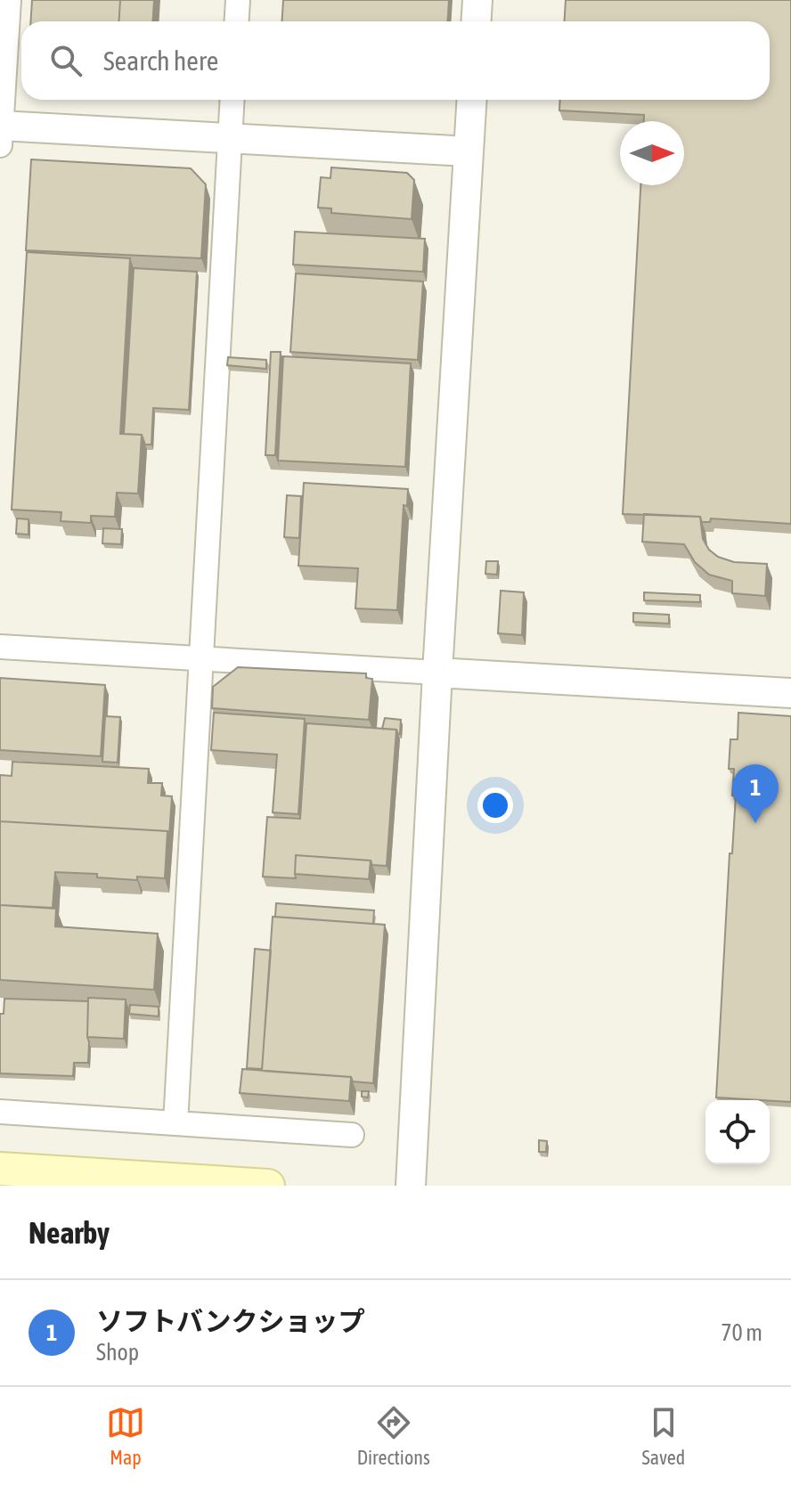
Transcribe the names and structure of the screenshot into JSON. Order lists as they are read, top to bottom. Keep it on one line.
{"north":"right","page":{"search":"Search here","pins":"1","heading":"Nearby","list":[{"mark":"1","name":"ソフトバンクショップ","note":"Shop","value":"70 m"}],"nav":["Map","Directions","Saved"]}}
